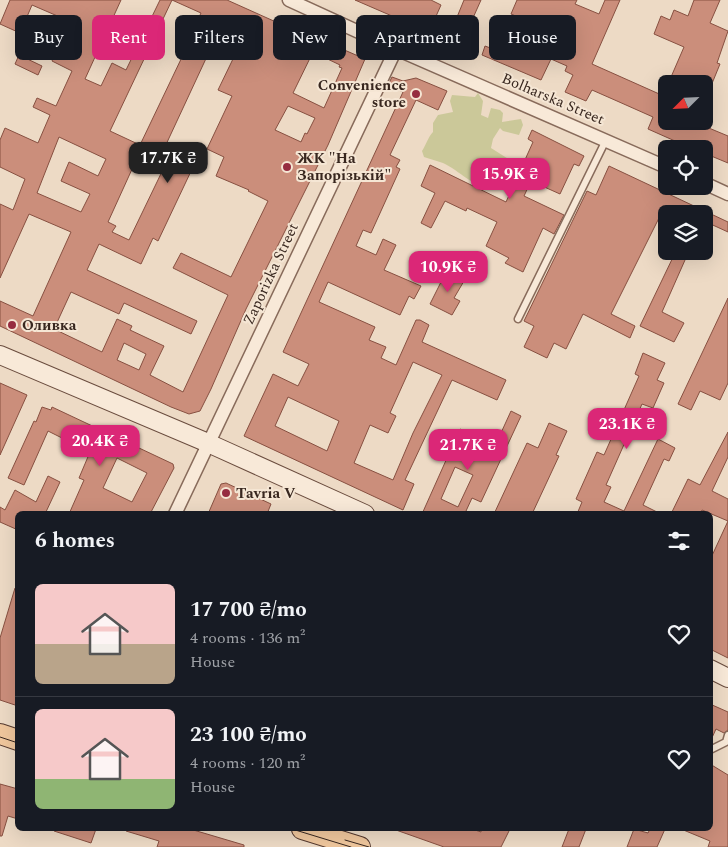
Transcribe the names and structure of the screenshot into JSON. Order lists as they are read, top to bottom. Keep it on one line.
{"streets":{"street":["Bolharska Street","Zaporizka Street"]},"places":["Convenience store","ЖК \"На Запорізькій\"","Оливка","Tavria V"],"north":"bottom left","page":{"chip":["Buy","Rent","Filters","New","Apartment","House"],"price":["17.7K ₴","15.9K ₴","10.9K ₴","23.1K ₴","20.4K ₴","21.7K ₴"],"heading":"6 homes","list":[{"name":"17 700 ₴/mo","note":"4 rooms · 136 m² · House"},{"name":"23 100 ₴/mo","note":"4 rooms · 120 m² · House"}]}}
